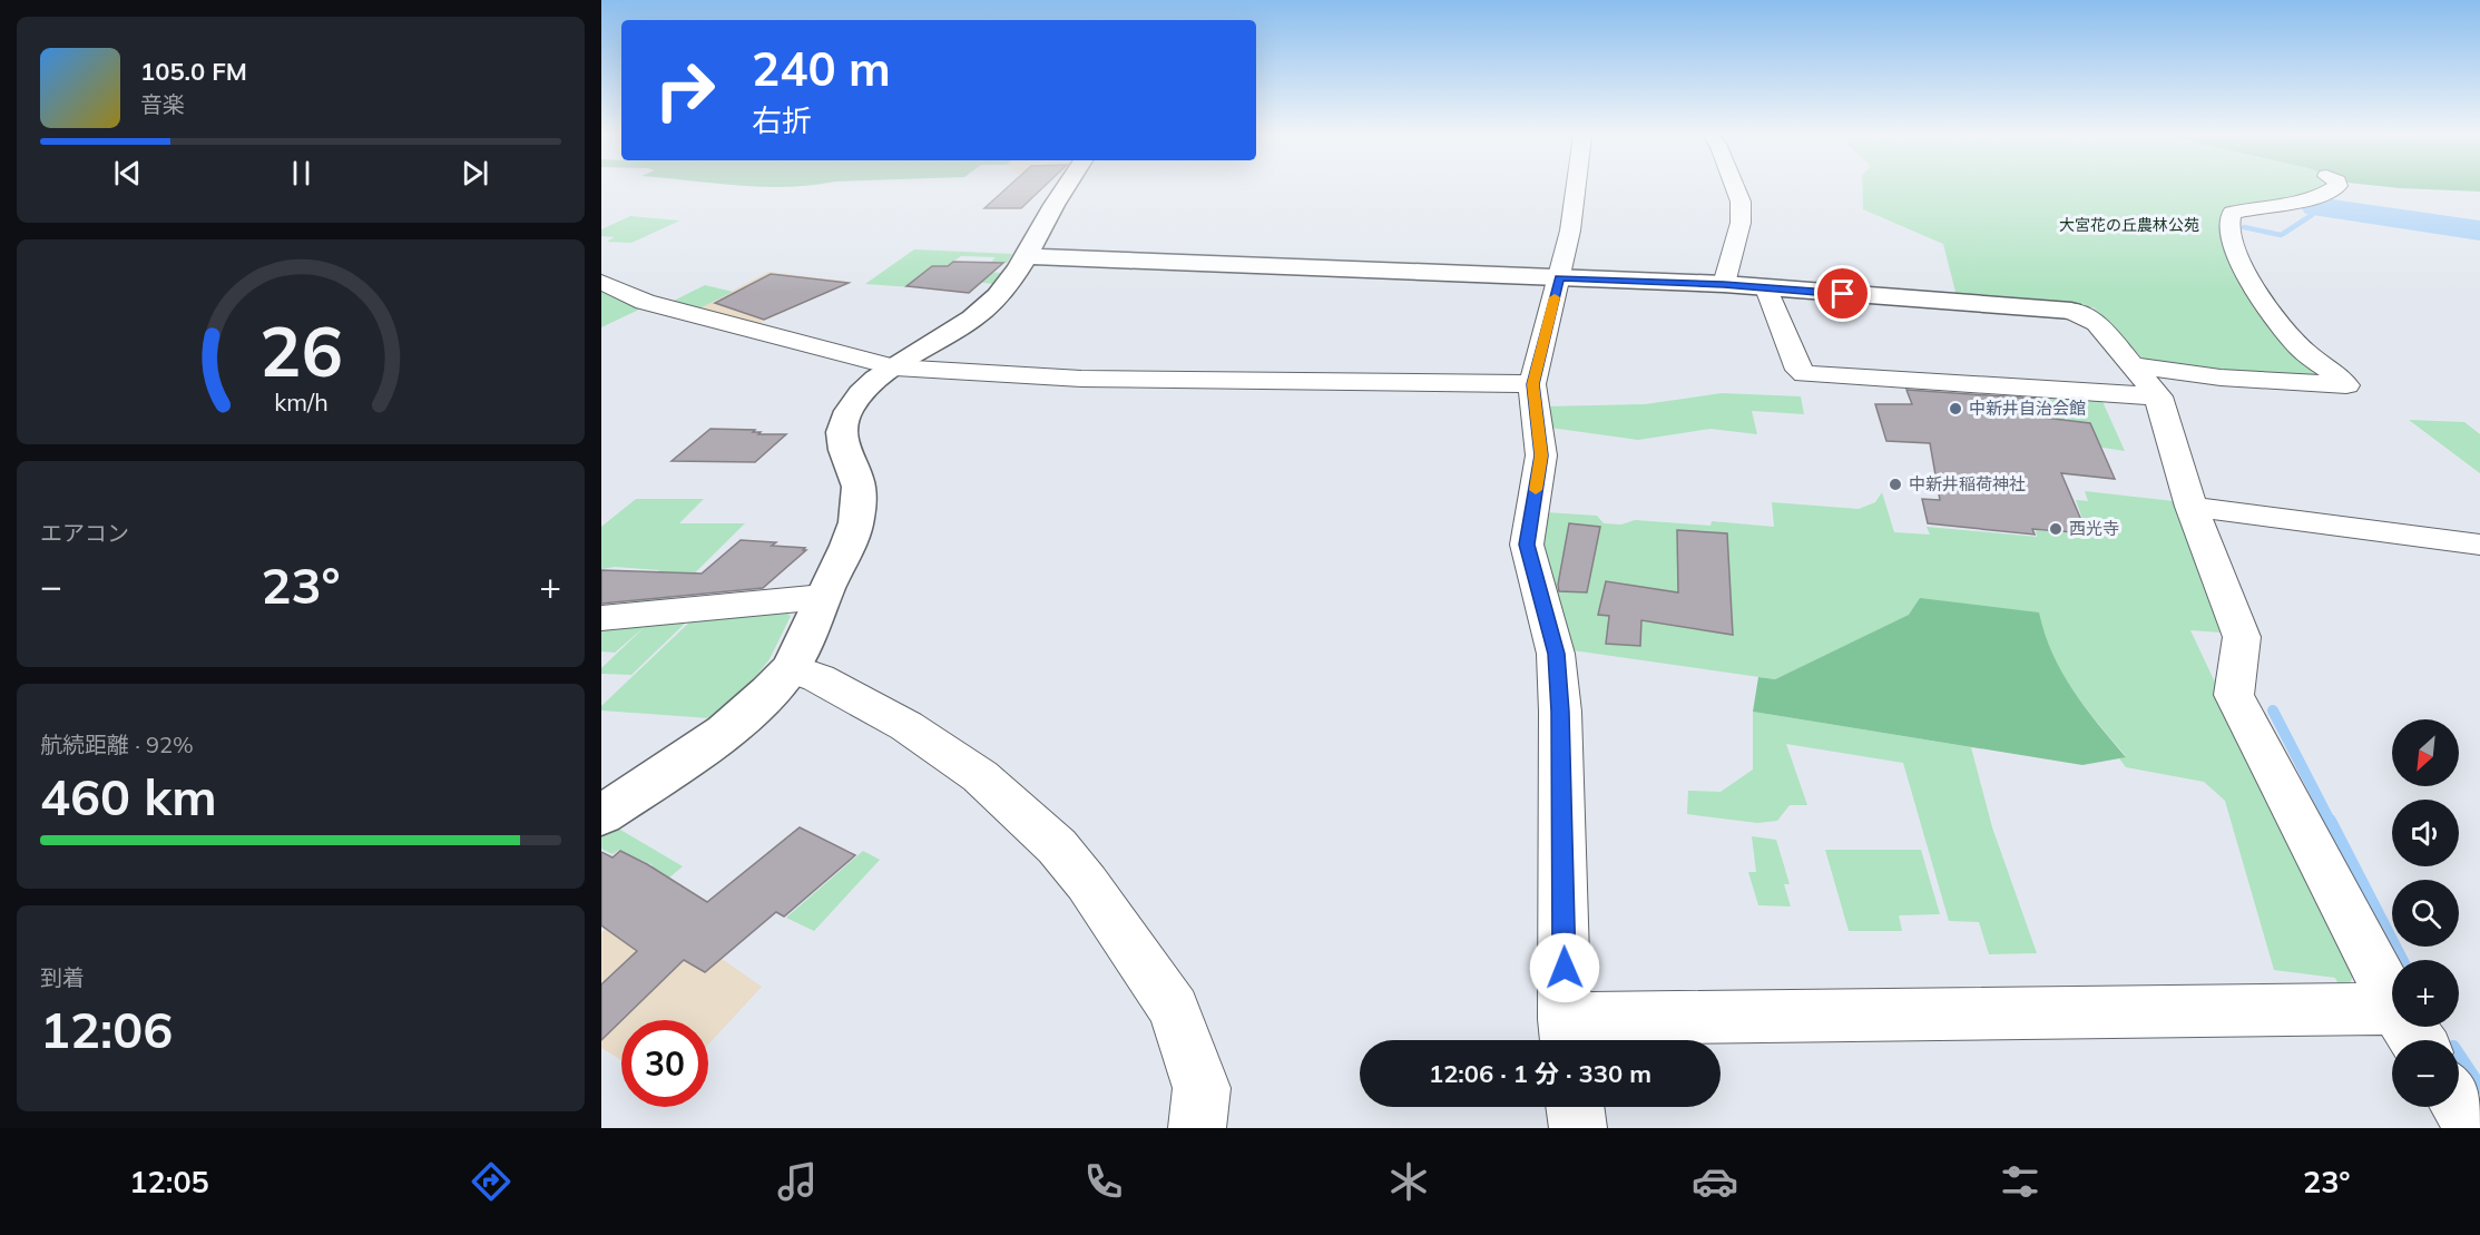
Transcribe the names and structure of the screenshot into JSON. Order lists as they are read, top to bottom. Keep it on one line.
{"parks":["大宮花の丘農林公苑"],"places":["中新井自治会館","中新井稲荷神社","西光寺"],"north":"bottom left","page":{"turn":["240 m","右折"],"song":["105.0 FM","音楽"],"tile":["エアコン",["航続距離 · 92%","460 km"],["到着","12:06"]],"heat":["−","23°","+"],"map_buttons":["+","−"],"limit":"30","trip":"12:06 · 1 分 · 330 m","tabs":["12:05","23°"],"gauge":["26","km/h"]}}
